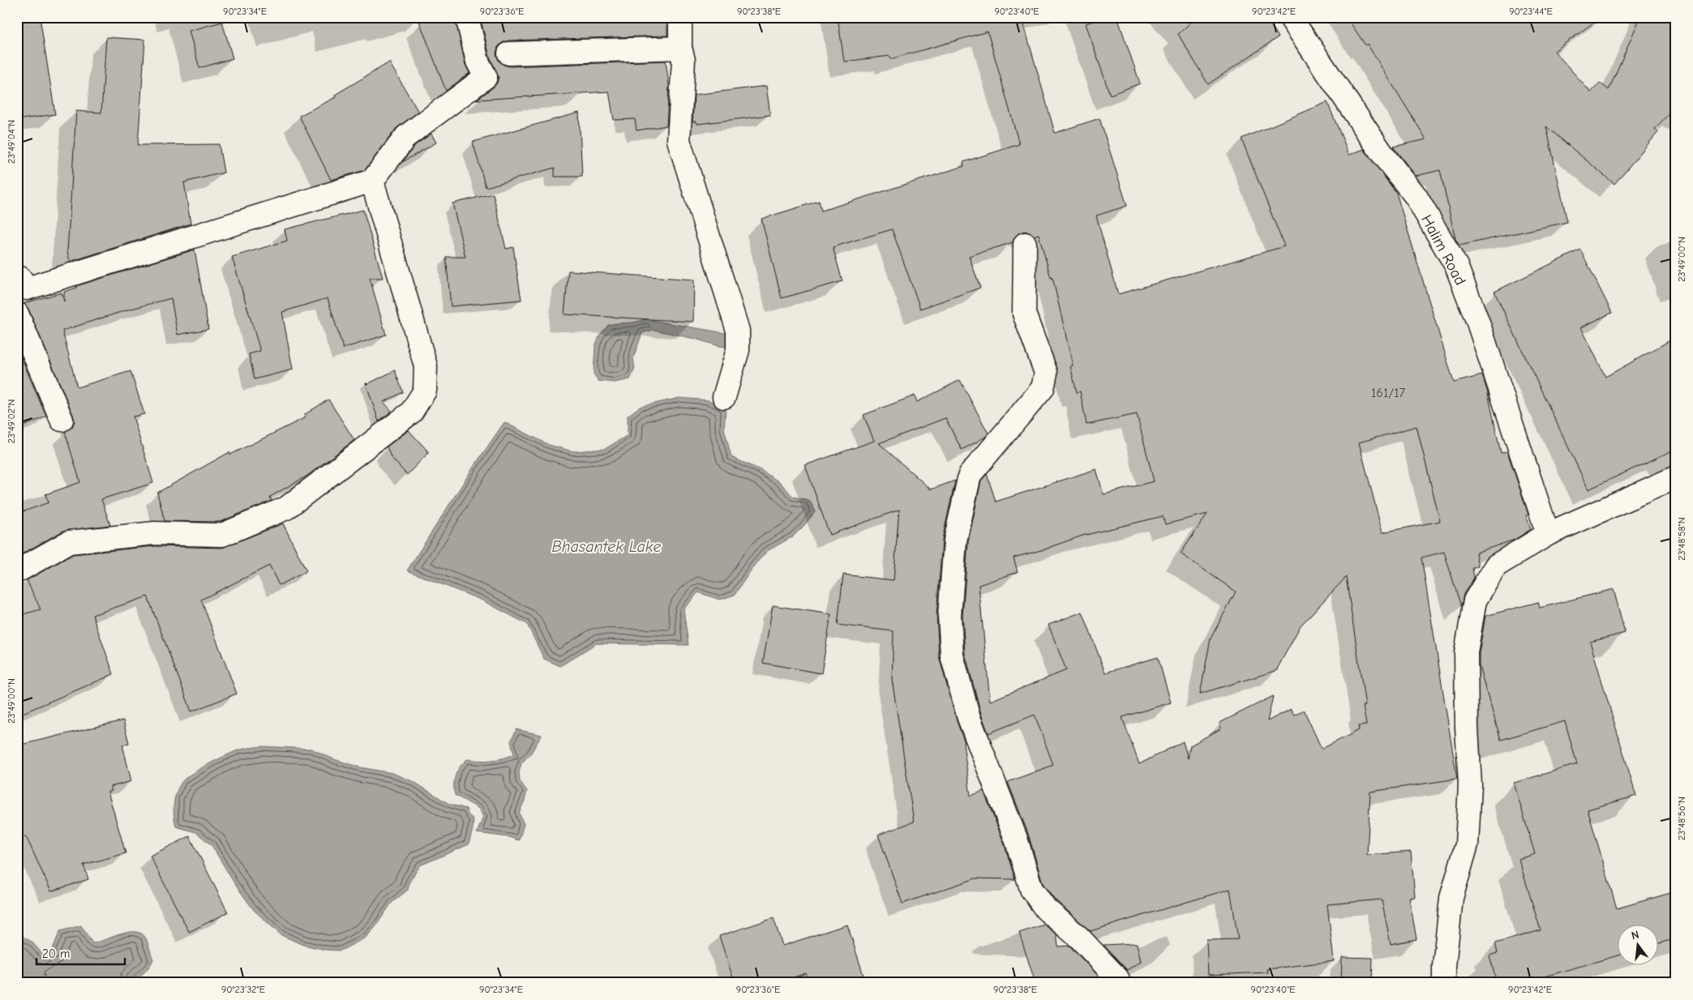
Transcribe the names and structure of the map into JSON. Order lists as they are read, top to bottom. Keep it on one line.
{"streets":{"street":["Halim Road"]},"water":["Bhasantek Lake"],"house_numbers":["161/17"],"scale_bar":"20 m","north":"top","coordinates":["90°23'34\"E","90°23'36\"E","90°23'38\"E","90°23'40\"E","90°23'42\"E","90°23'44\"E","23°49'04\"N","23°49'00\"N","23°49'02\"N","23°48'58\"N","23°48'56\"N","90°23'32\"E"]}
